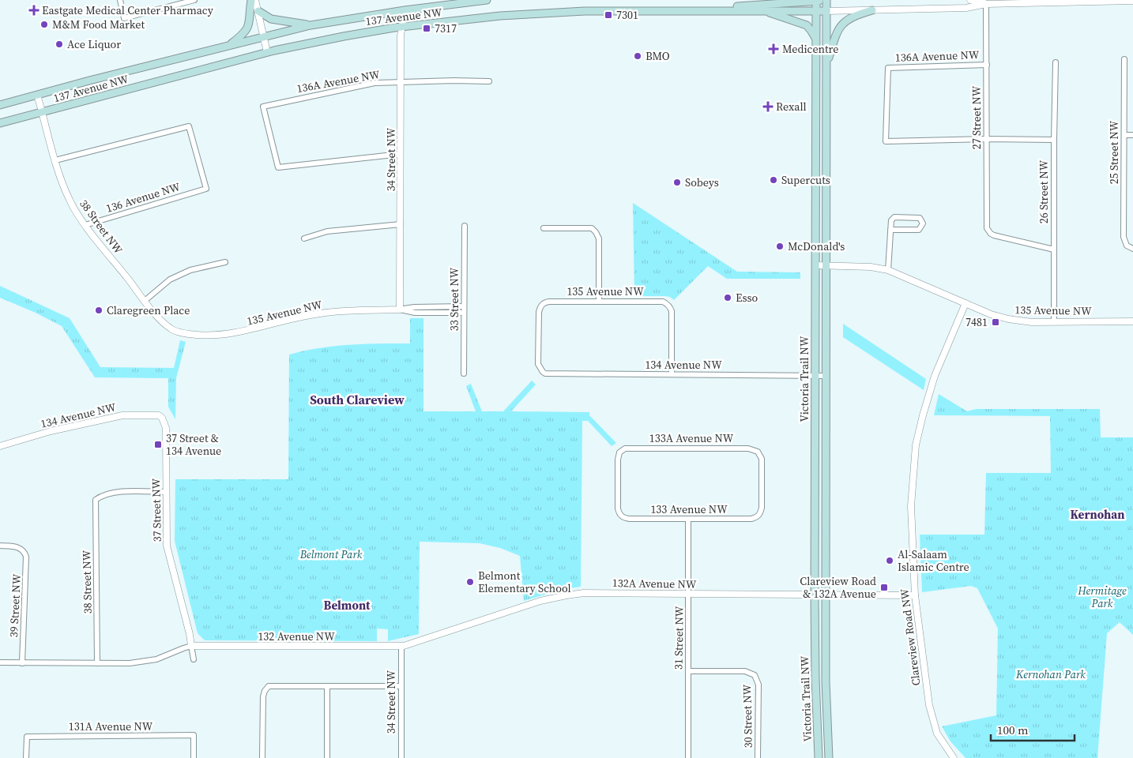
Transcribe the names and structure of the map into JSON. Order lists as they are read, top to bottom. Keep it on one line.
{"streets":{"main road":["137 Avenue NW","Victoria Trail NW"],"street":["136A Avenue NW","27 Street NW","25 Street NW","34 Street NW","26 Street NW","136 Avenue NW","38 Street NW","135 Avenue NW","33 Street NW","134 Avenue NW","133A Avenue NW","133 Avenue NW","37 Street NW","132A Avenue NW","39 Street NW","132 Avenue NW","Clareview Road NW","31 Street NW","30 Street NW","131A Avenue NW"]},"crossings":[["137 Avenue NW","27 Street NW"],["137 Avenue NW","34 Street NW"],["137 Avenue NW","38 Street NW"],["137 Avenue NW","Victoria Trail NW"],["136A Avenue NW","27 Street NW"],["136A Avenue NW","34 Street NW"],["27 Street NW","26 Street NW"],["34 Street NW","135 Avenue NW"],["34 Street NW","132A Avenue NW"],["34 Street NW","132 Avenue NW"],["26 Street NW","135 Avenue NW"],["136 Avenue NW","38 Street NW"],["38 Street NW","135 Avenue NW"],["38 Street NW","37 Street NW"],["38 Street NW","132 Avenue NW"],["135 Avenue NW","33 Street NW"],["135 Avenue NW","134 Avenue NW"],["135 Avenue NW","Victoria Trail NW"],["135 Avenue NW","Clareview Road NW"],["134 Avenue NW","Victoria Trail NW"],["134 Avenue NW","37 Street NW"],["Victoria Trail NW","132A Avenue NW"],["133A Avenue NW","133 Avenue NW"],["133 Avenue NW","31 Street NW"],["37 Street NW","132 Avenue NW"],["132A Avenue NW","132 Avenue NW"],["132A Avenue NW","Clareview Road NW"],["132A Avenue NW","31 Street NW"],["39 Street NW","132 Avenue NW"],["31 Street NW","30 Street NW"]],"districts":["South Clareview","Kernohan","Belmont"],"parks":["Belmont Park","Hermitage Park","Kernohan Park"],"places":{"health":["Eastgate Medical Center Pharmacy","Medicentre","Rexall"],"transit":["7301","7317","7481","37 Street & 134 Avenue","Clareview Road & 132A Avenue"],"other":["M&M Food Market","Ace Liquor","BMO","Supercuts","Sobeys","McDonald's","Esso","Claregreen Place","Al-Salaam Islamic Centre","Belmont Elementary School"]},"scale_bar":"100 m"}
